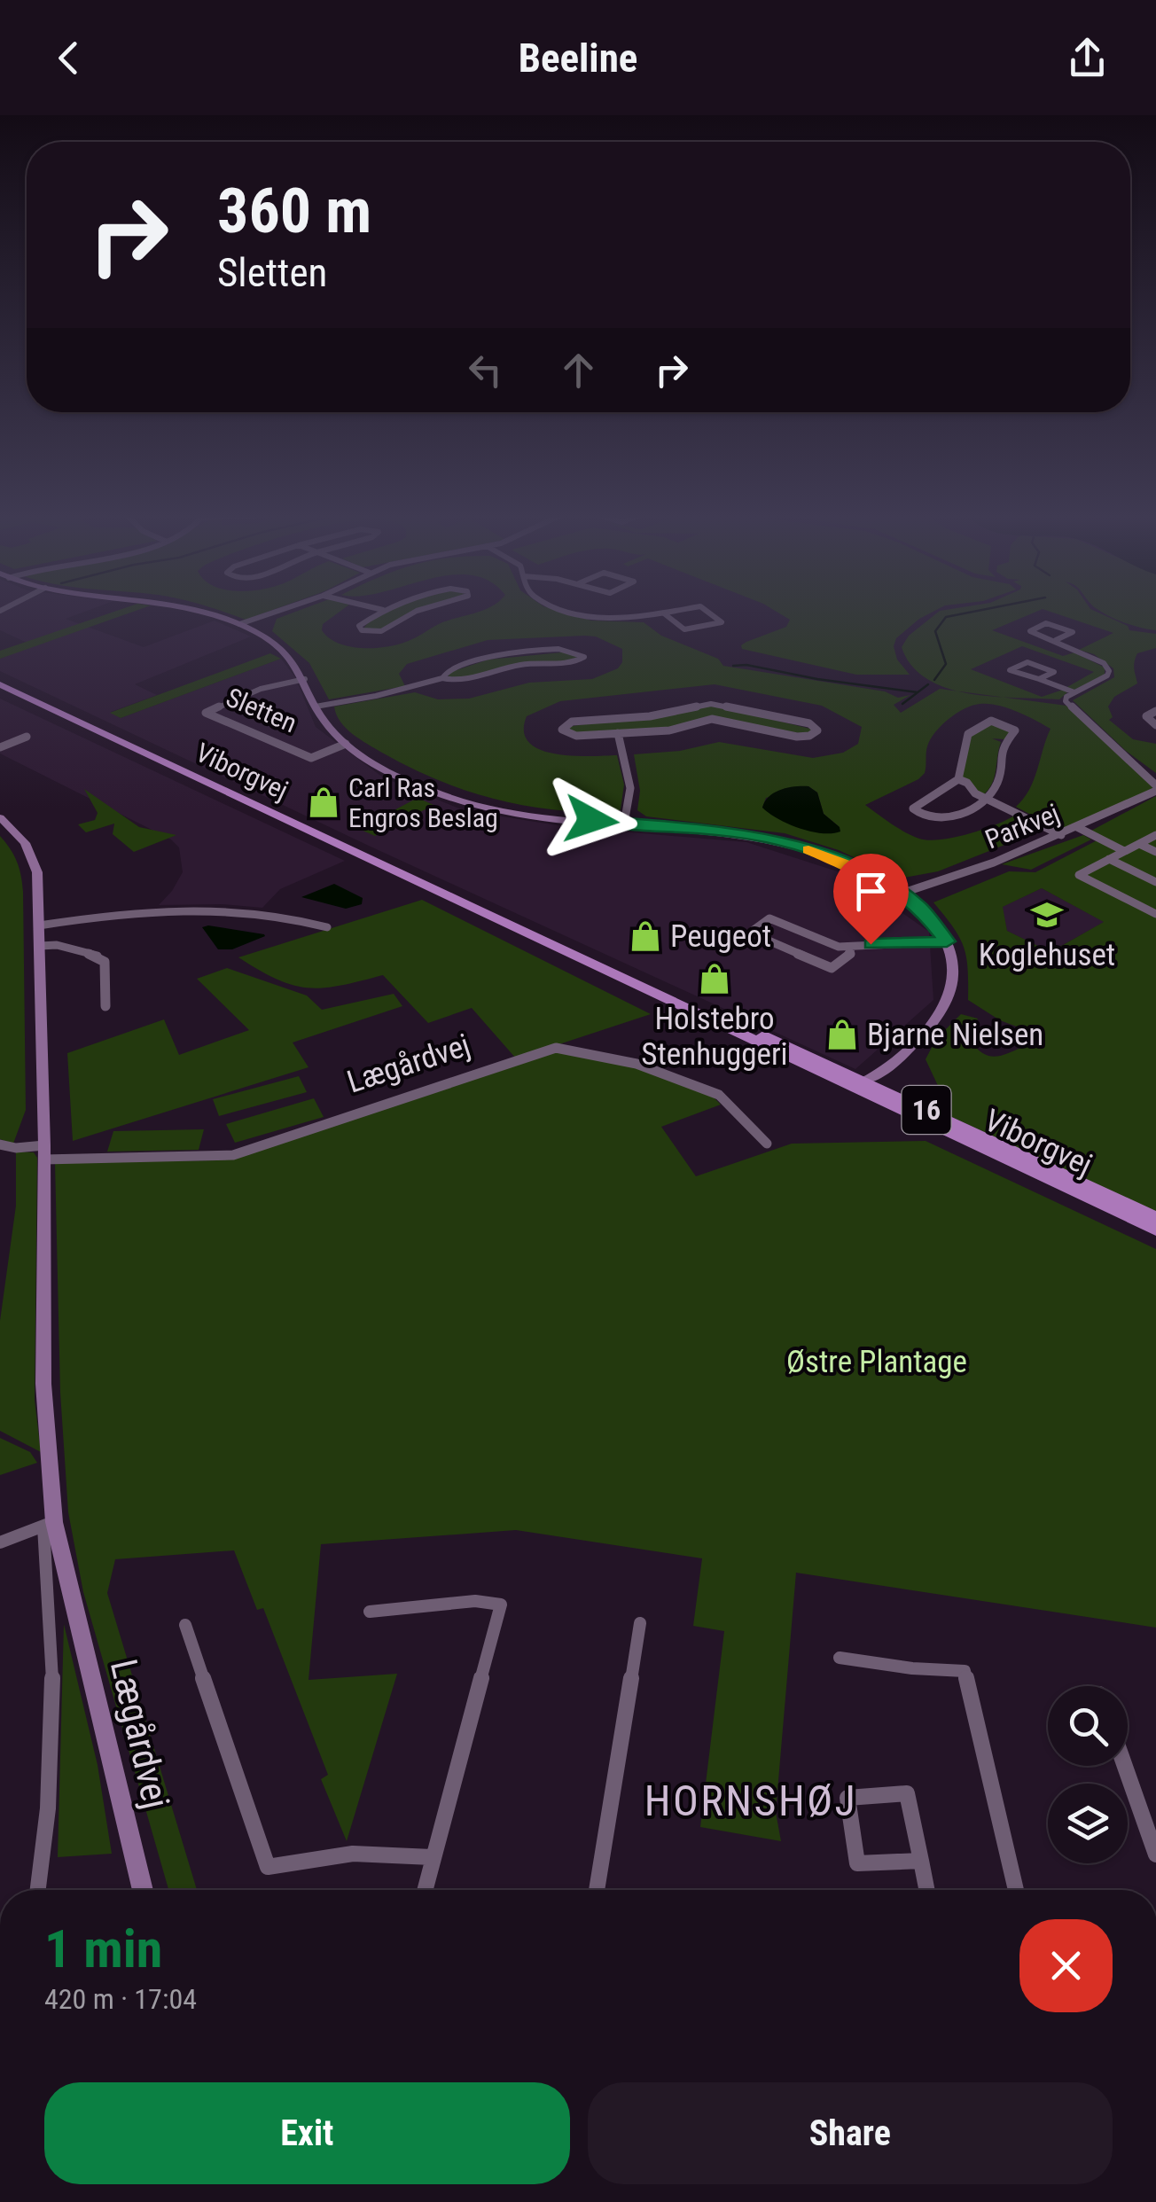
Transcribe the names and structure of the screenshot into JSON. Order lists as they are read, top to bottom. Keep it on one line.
{"streets":{"main road":["Viborgvej","16"],"street":["Sletten","Parkvej","Lægårdvej"]},"crossings":[["Sletten","Parkvej"]],"districts":["HORNSHØJ"],"parks":["Østre Plantage"],"places":{"shop":["Carl Ras Engros Beslag","Peugeot","Holstebro Stenhuggeri","Bjarne Nielsen"],"school or university":["Koglehuset"]},"page":{"header":"Beeline","turn":["360 m","Sletten"],"heading":["1 min","420 m · 17:04"],"buttons":["Exit","Share"]}}
